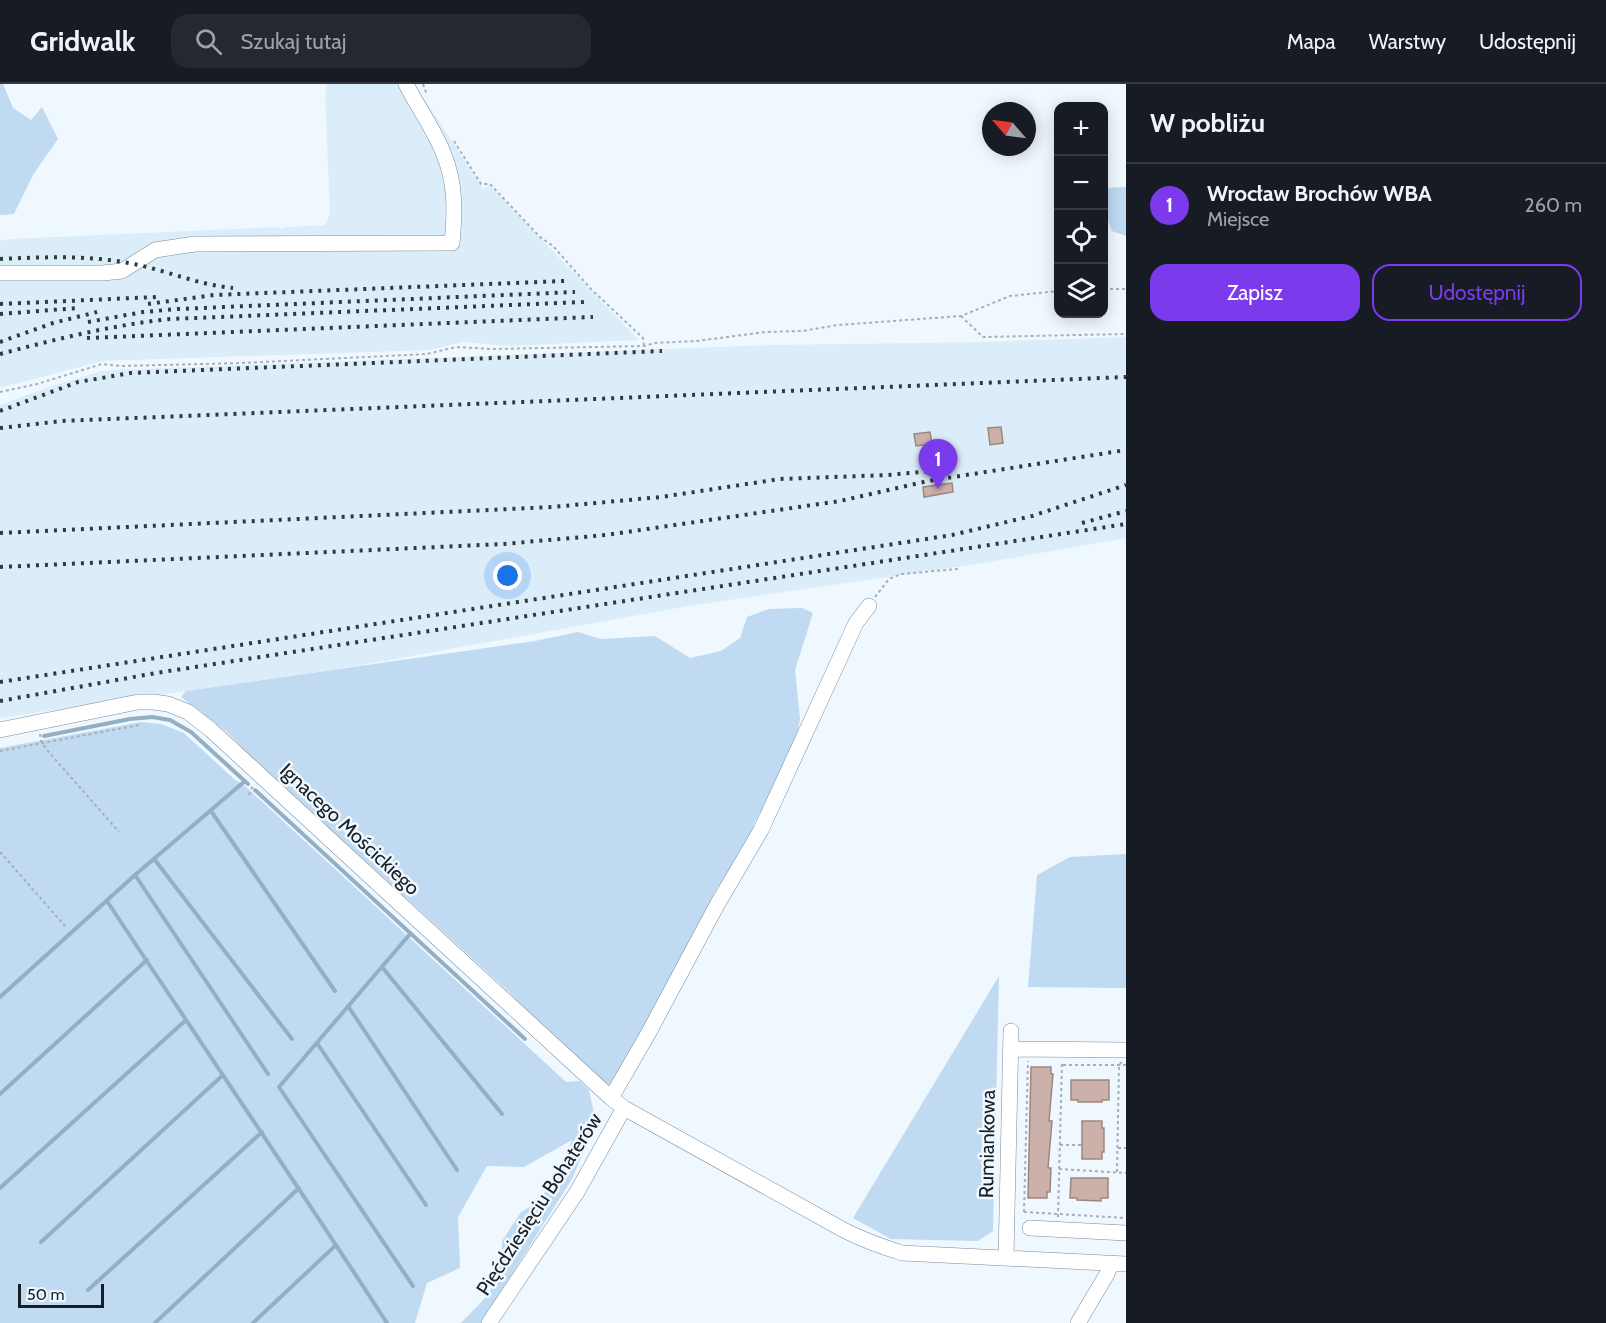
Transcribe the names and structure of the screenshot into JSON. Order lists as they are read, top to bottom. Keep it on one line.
{"streets":{"street":["Ignacego Mościckiego","Rumiankowa","Pięćdziesięciu Bohaterów"]},"crossings":[["Ignacego Mościckiego","Rumiankowa"],["Ignacego Mościckiego","Pięćdziesięciu Bohaterów"]],"scale_bar":"50 m","north":"top left","page":{"header":"Gridwalk","search":"Szukaj tutaj","nav":["Mapa","Warstwy","Udostępnij"],"heading":"W pobliżu","map_buttons":["+","−"],"list":[{"mark":"1","name":"Wrocław Brochów WBA","note":"Miejsce","value":"260 m"}],"buttons":["Zapisz","Udostępnij"],"pins":"1","scale":"50 m"}}
